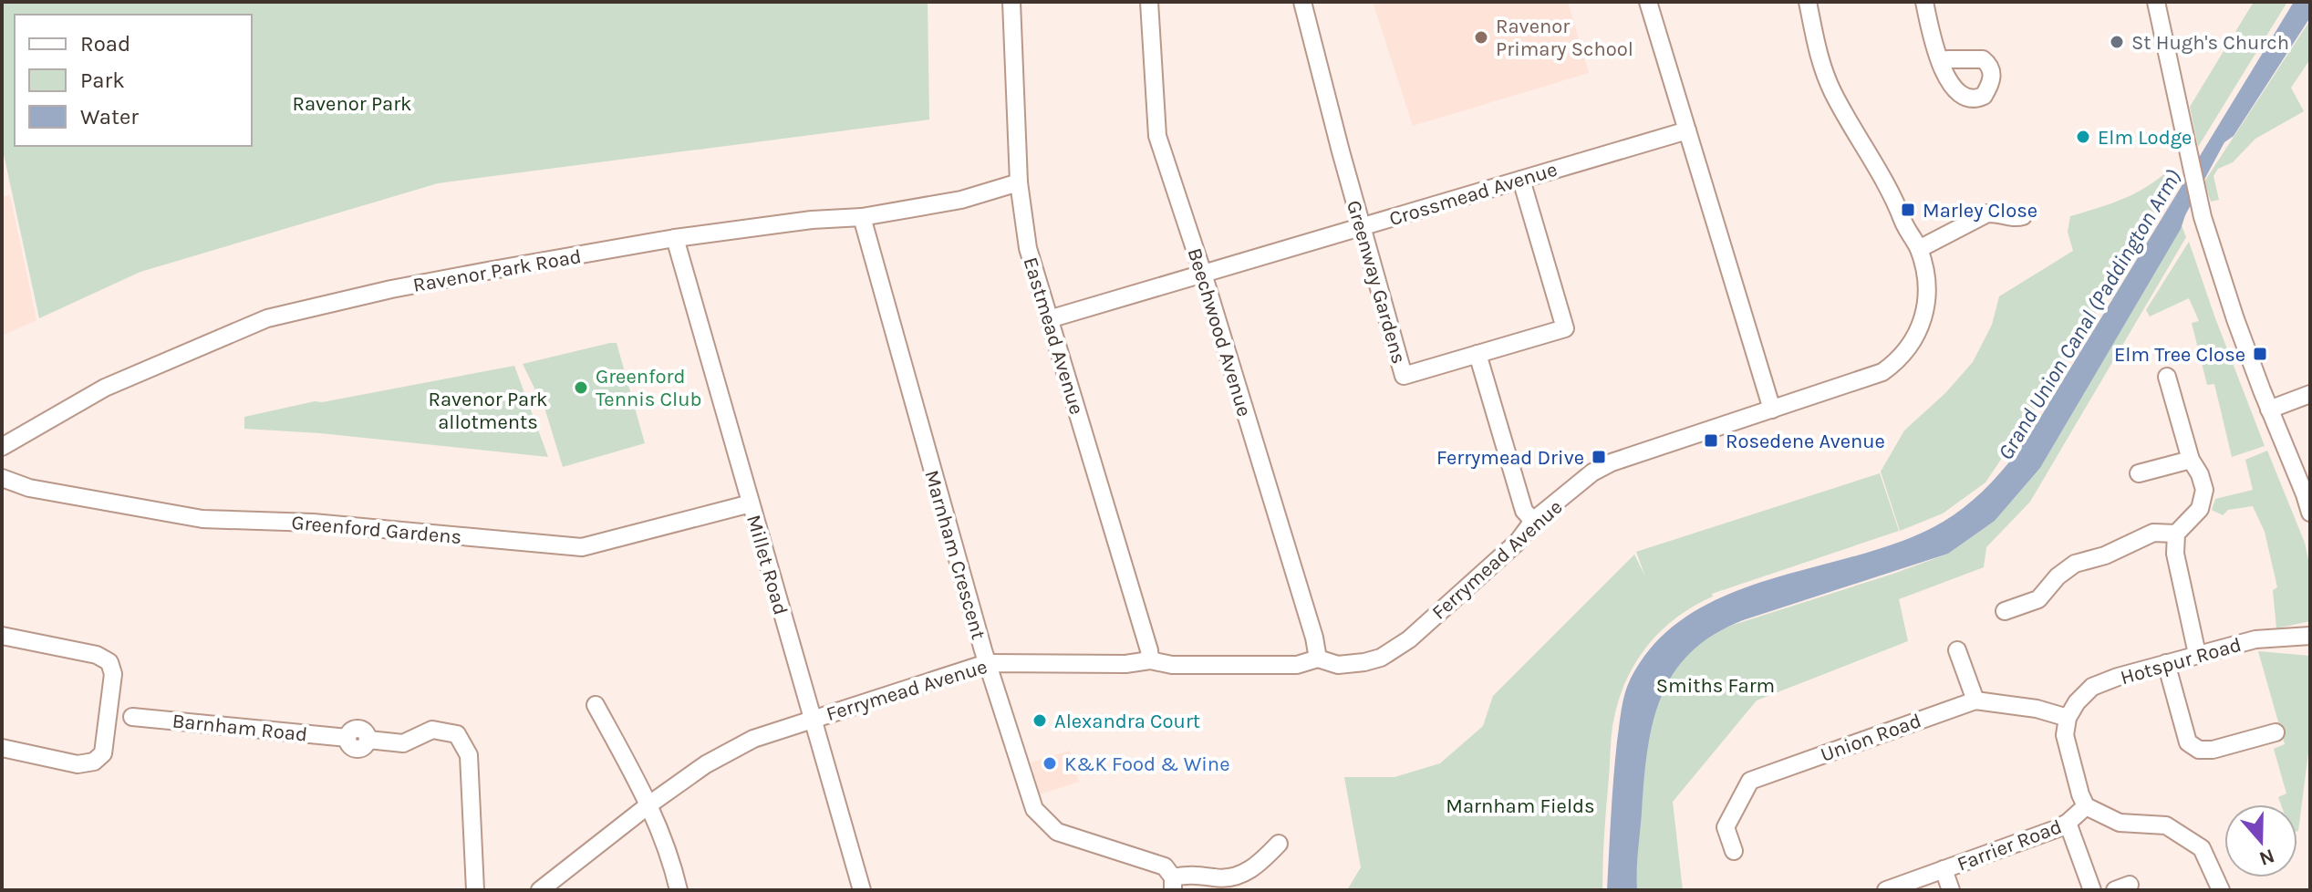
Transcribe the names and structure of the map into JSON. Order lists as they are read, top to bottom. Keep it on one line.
{"streets":{"street":["Crossmead Avenue","Ravenor Park Road","Greenway Gardens","Beechwood Avenue","Eastmead Avenue","Greenford Gardens","Marnham Crescent","Ferrymead Avenue","Millet Road","Hotspur Road","Barnham Road","Union Road","Farrier Road"]},"crossings":[["Crossmead Avenue","Greenway Gardens"],["Crossmead Avenue","Beechwood Avenue"],["Crossmead Avenue","Eastmead Avenue"],["Ravenor Park Road","Eastmead Avenue"],["Ravenor Park Road","Marnham Crescent"],["Ravenor Park Road","Millet Road"],["Beechwood Avenue","Ferrymead Avenue"],["Eastmead Avenue","Ferrymead Avenue"],["Greenford Gardens","Millet Road"],["Marnham Crescent","Ferrymead Avenue"],["Ferrymead Avenue","Millet Road"],["Hotspur Road","Union Road"]],"water":["Grand Union Canal (Paddington Arm)"],"parks":["Ravenor Park","Ravenor Park allotments","Smiths Farm","Marnham Fields"],"places":{"other":["Ravenor Primary School","St Hugh's Church","Elm Lodge","Greenford Tennis Club","Alexandra Court","K&K Food & Wine"],"transit":["Marley Close","Elm Tree Close","Rosedene Avenue","Ferrymead Drive"]},"legend":["Road","Park","Water"],"north":"bottom"}
